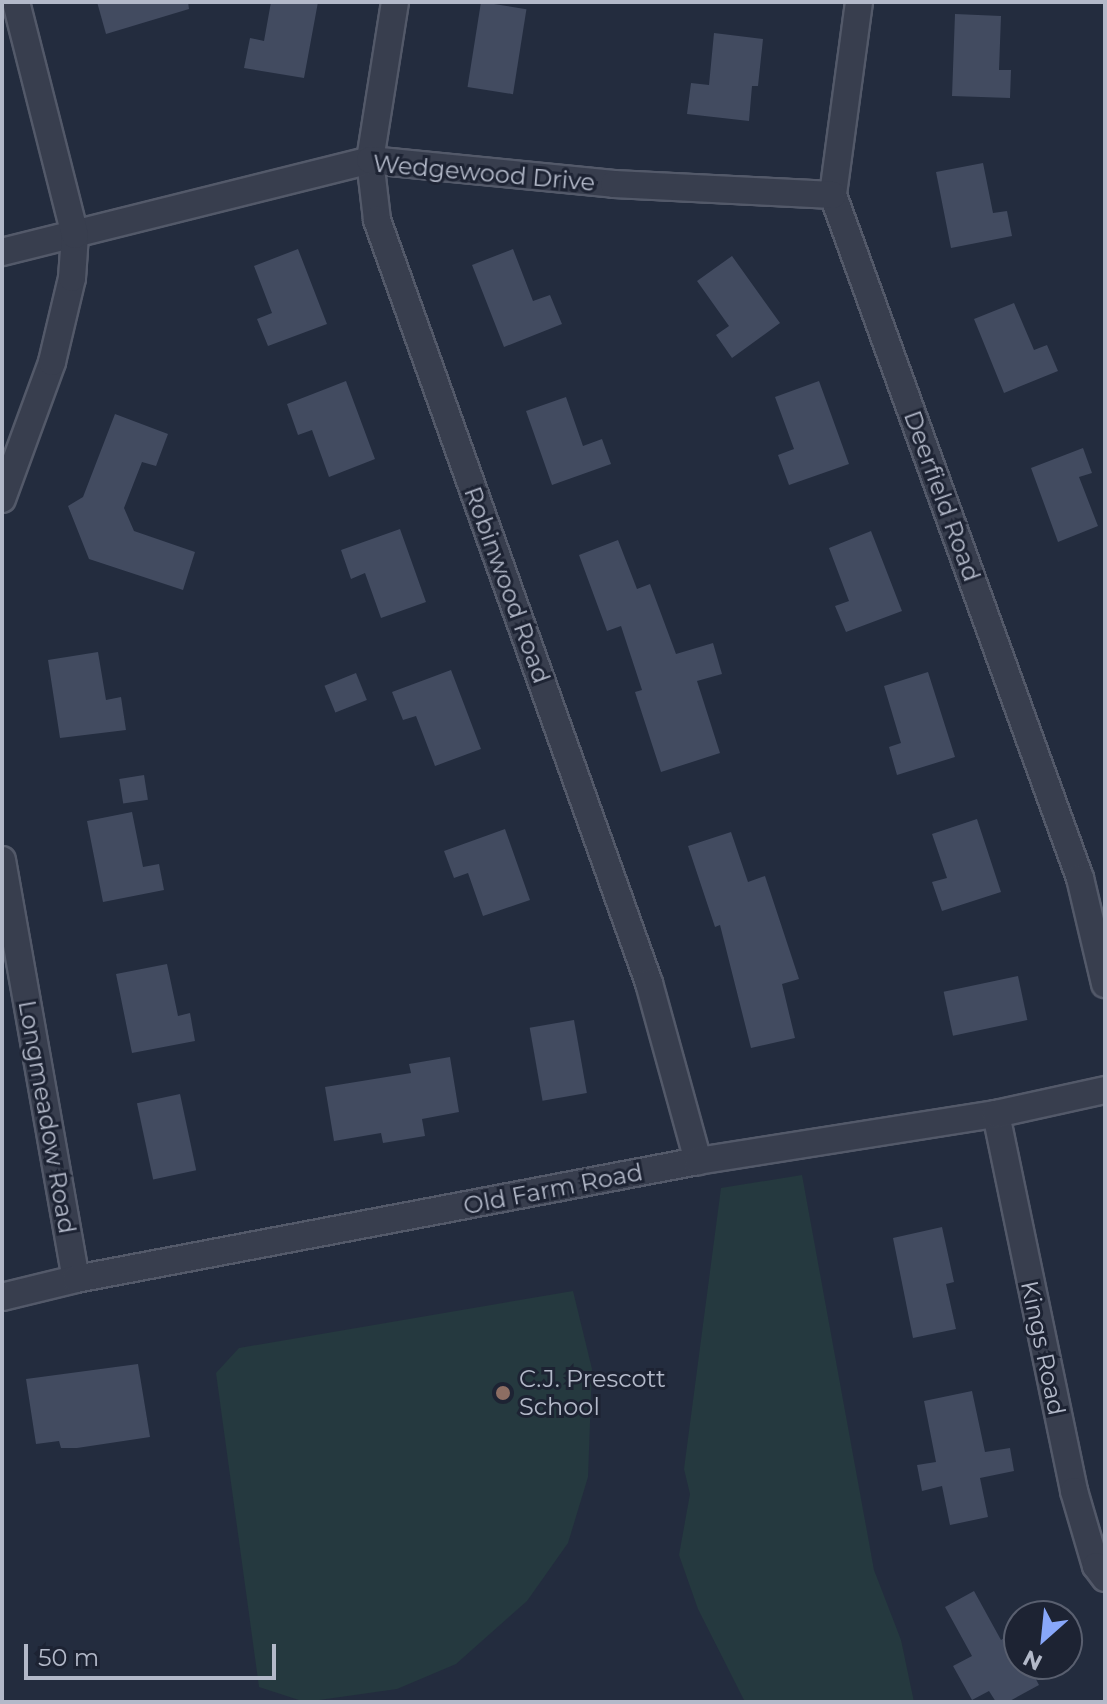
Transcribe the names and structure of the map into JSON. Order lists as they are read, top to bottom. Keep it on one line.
{"streets":{"street":["Wedgewood Drive","Deerfield Road","Robinwood Road","Longmeadow Road","Old Farm Road","Kings Road"]},"crossings":[["Wedgewood Drive","Deerfield Road"],["Wedgewood Drive","Robinwood Road"],["Robinwood Road","Old Farm Road"],["Longmeadow Road","Old Farm Road"],["Old Farm Road","Kings Road"]],"places":["C.J. Prescott School"],"scale_bar":"50 m","north":"bottom left"}
